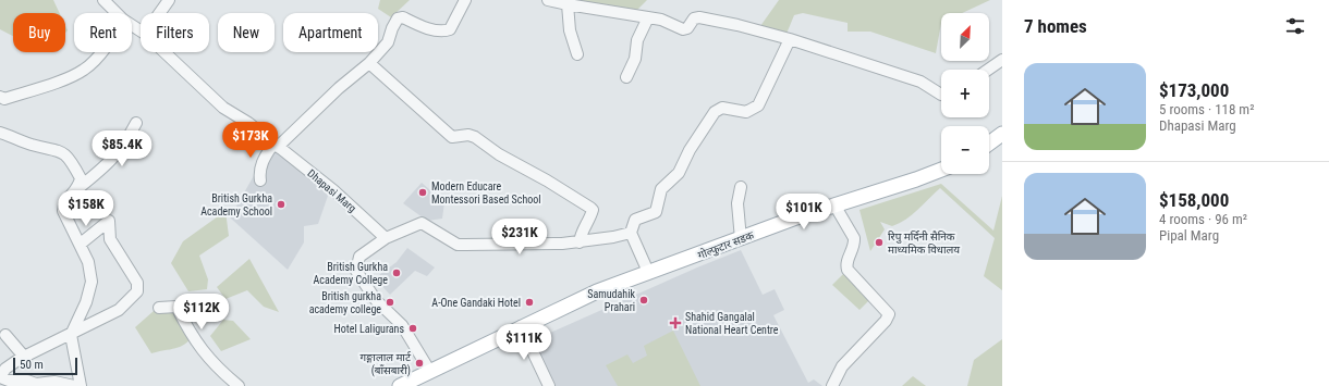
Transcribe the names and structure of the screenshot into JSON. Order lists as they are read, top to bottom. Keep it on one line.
{"streets":{"main road":["गोल्फुटार सडक"],"street":["Dhapasi Marg"]},"places":{"other":["Modern Educare Montessori Based School","British Gurkha Academy School","रिपु मर्दिनी सैनिक माध्यमिक विधालय","British Gurkha Academy College","Samudahik Prahari","British gurkha academy college","A-One Gandaki Hotel","Hotel Laligurans","गङ्गालाल मार्ट (बाँसबारी)"],"health":["Shahid Gangalal National Heart Centre"]},"scale_bar":"50 m","north":"top right","page":{"heading":"7 homes","map_buttons":["+","−"],"chip":["Buy","Rent","Filters","New","Apartment"],"list":[{"name":"$173,000","note":"5 rooms · 118 m² · Dhapasi Marg"},{"name":"$158,000","note":"4 rooms · 96 m² · Pipal Marg"}],"price":["$173K","$85.4K","$158K","$101K","$231K","$112K","$111K"],"scale":"50 m"}}
